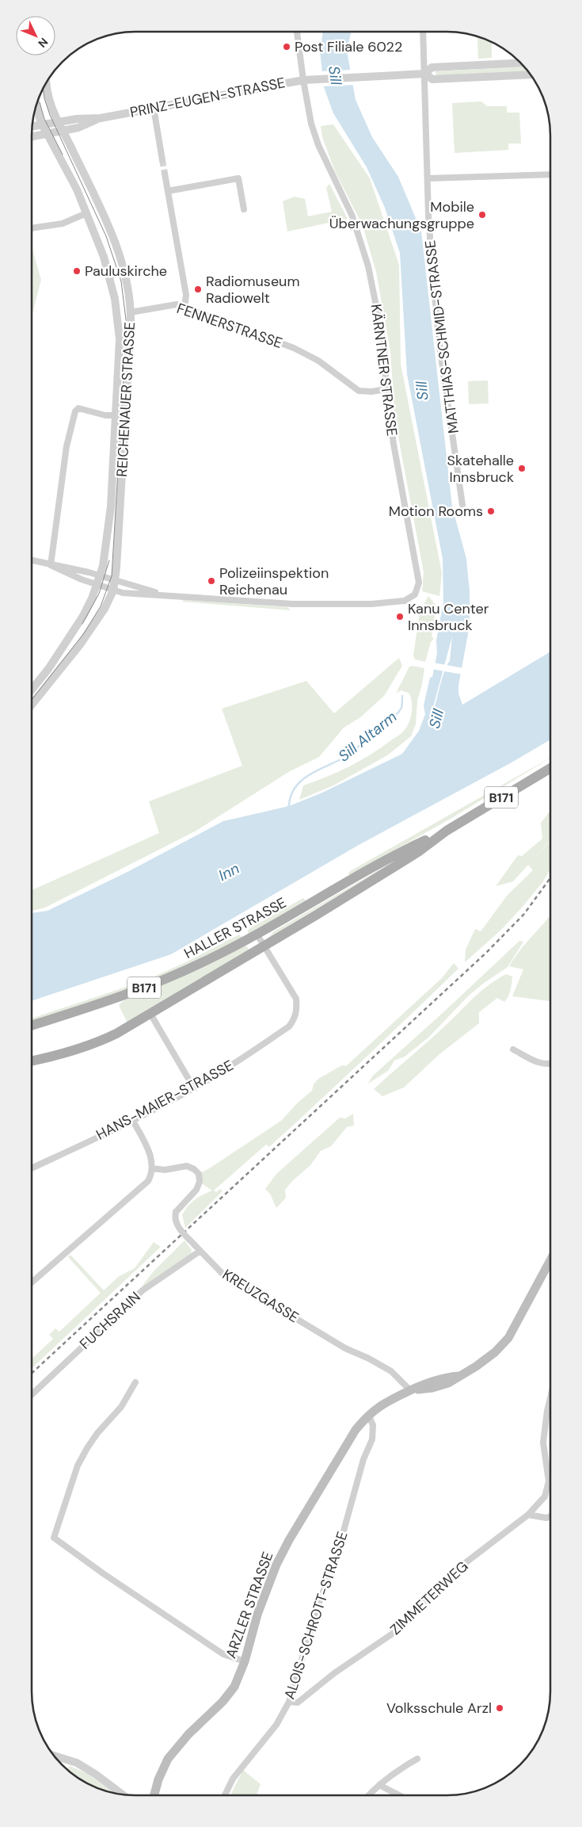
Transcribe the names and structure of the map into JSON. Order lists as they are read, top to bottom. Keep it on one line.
{"streets":{"main road":["B171","HALLER STRASSE","ARZLER STRASSE"],"street":["PRINZ-EUGEN-STRASSE","FENNERSTRASSE","MATTHIAS-SCHMID-STRASSE","KÄRNTNER STRASSE","REICHENAUER STRASSE","HANS-MAIER-STRASSE","KREUZGASSE","FUCHSRAIN","ZIMMETERWEG","ALOIS-SCHROTT-STRASSE"]},"crossings":[["PRINZ-EUGEN-STRASSE","MATTHIAS-SCHMID-STRASSE"],["PRINZ-EUGEN-STRASSE","KÄRNTNER STRASSE"],["PRINZ-EUGEN-STRASSE","REICHENAUER STRASSE"],["FENNERSTRASSE","KÄRNTNER STRASSE"],["FENNERSTRASSE","REICHENAUER STRASSE"],["HALLER STRASSE","HANS-MAIER-STRASSE"],["KREUZGASSE","FUCHSRAIN"],["KREUZGASSE","ARZLER STRASSE"],["ZIMMETERWEG","ALOIS-SCHROTT-STRASSE"],["ARZLER STRASSE","ALOIS-SCHROTT-STRASSE"]],"water":["Sill","Sill Altarm","Inn"],"places":["Post Filiale 6022","Mobile Überwachungsgruppe","Pauluskirche","Radiomuseum Radiowelt","Skatehalle Innsbruck","Motion Rooms","Polizeiinspektion Reichenau","Kanu Center Innsbruck","Volksschule Arzl"],"north":"bottom right"}
